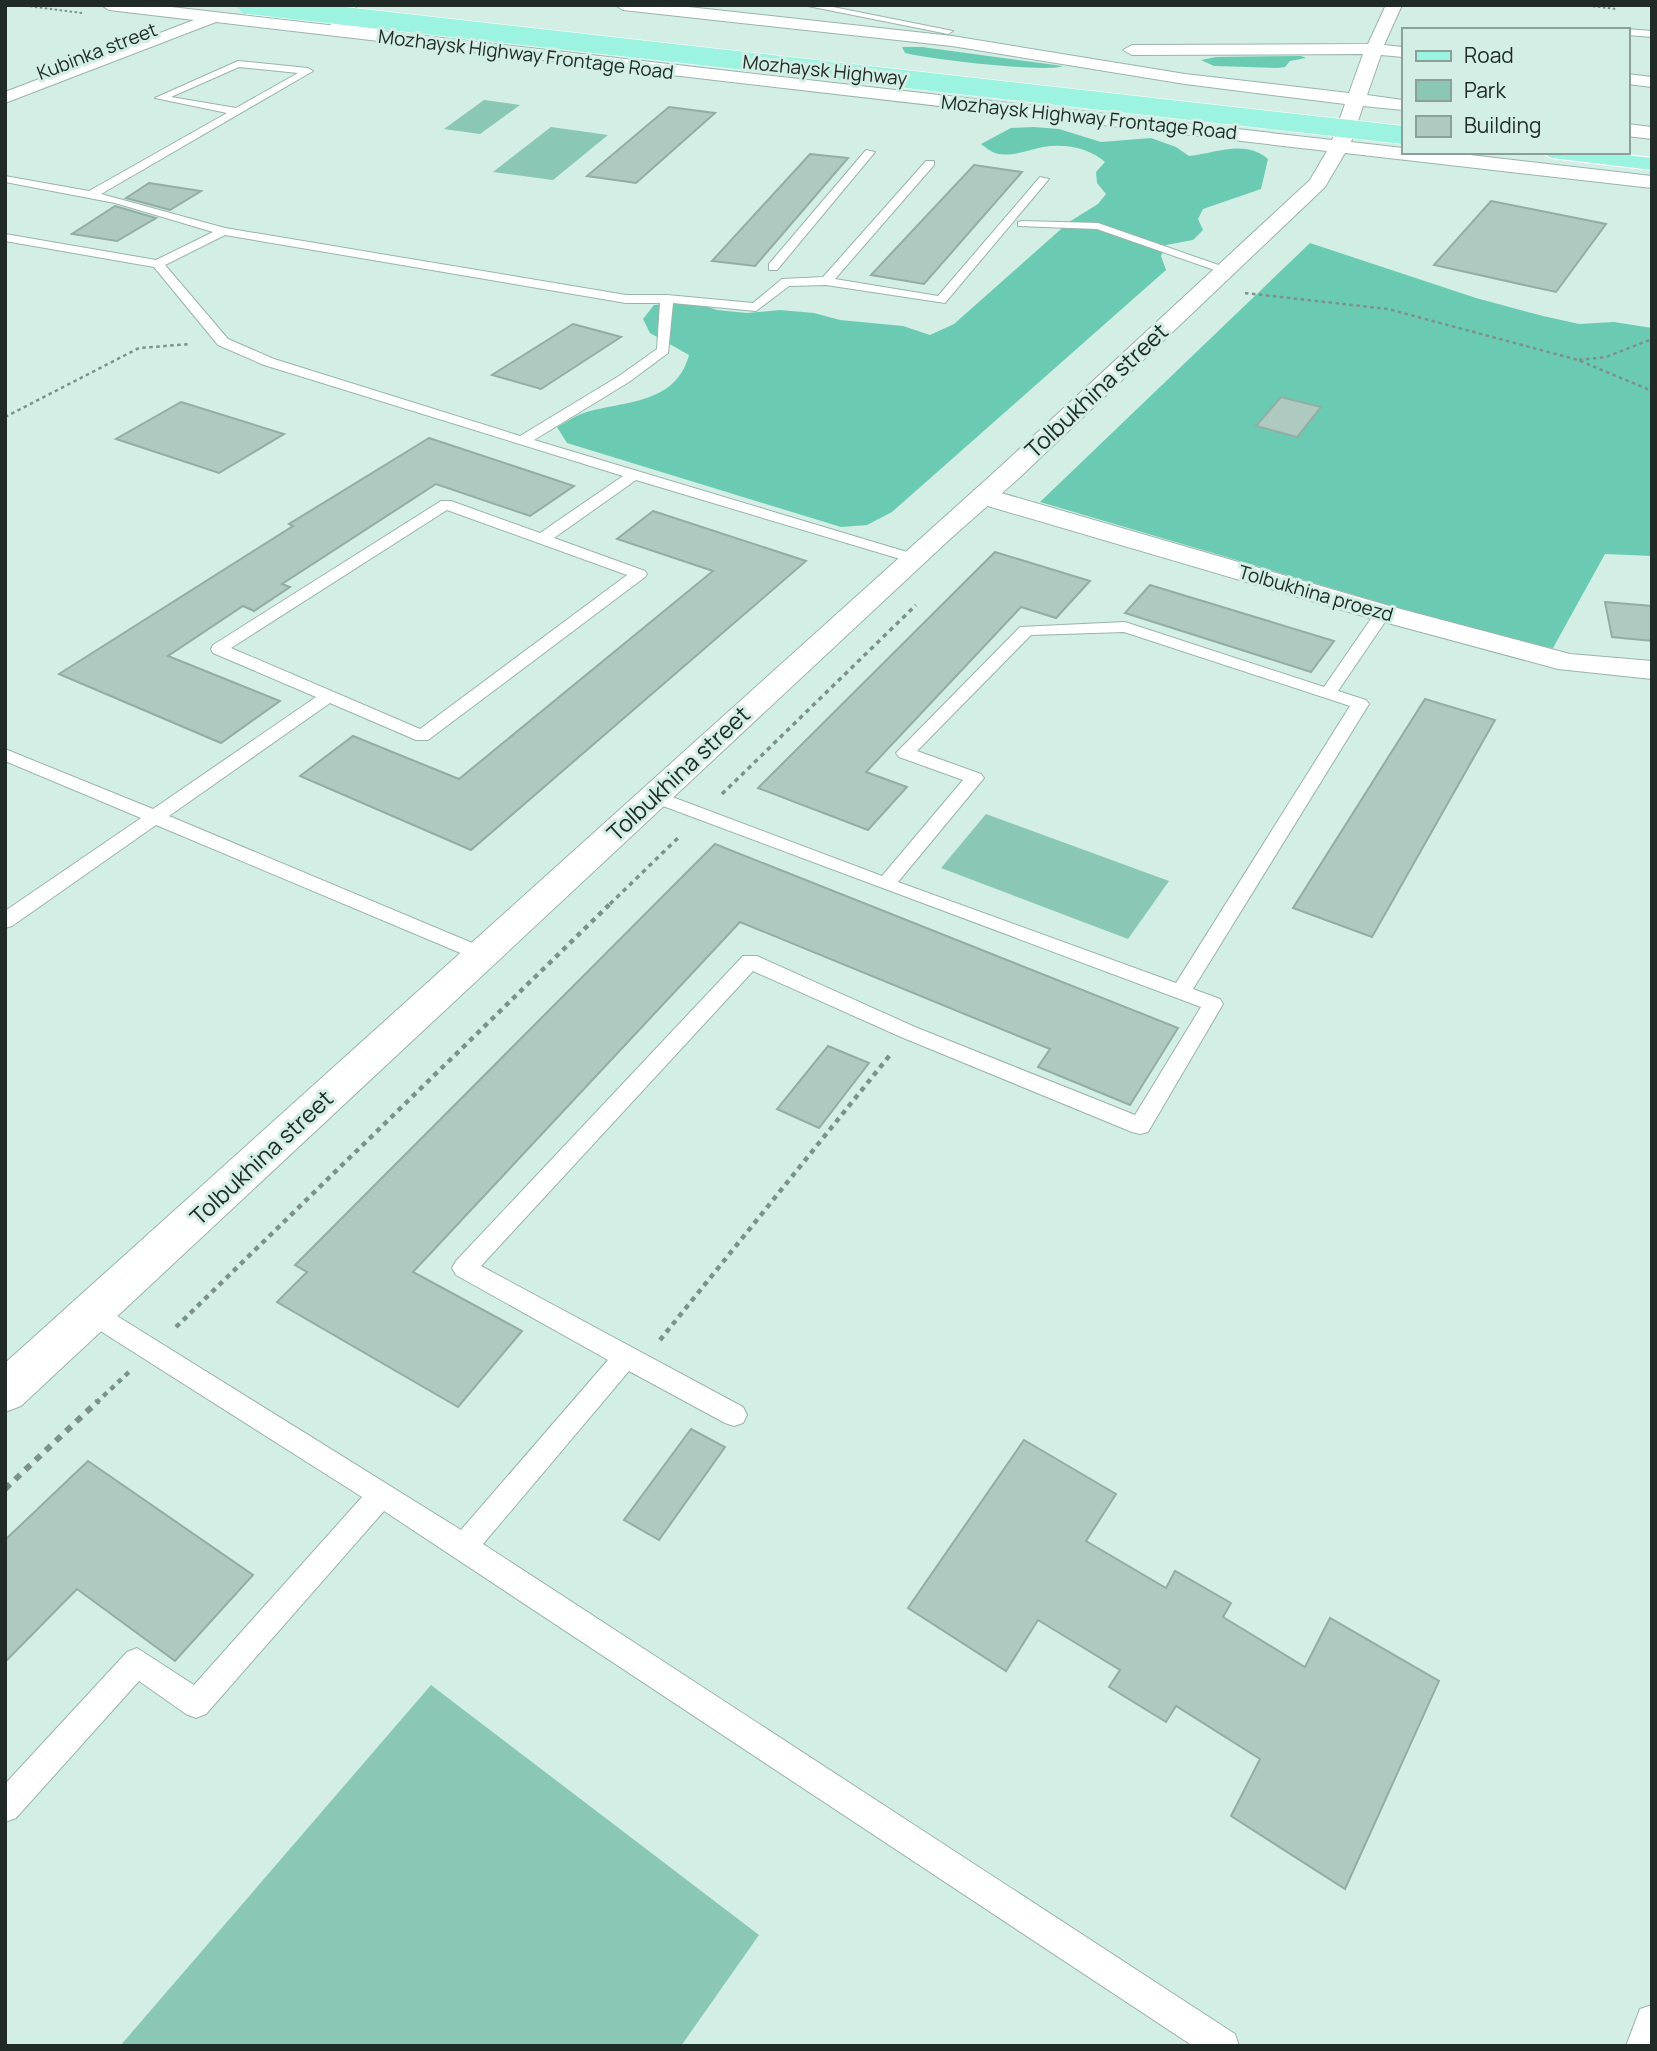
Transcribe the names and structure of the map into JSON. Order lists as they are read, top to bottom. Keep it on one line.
{"streets":{"main road":["Kubinka street","Mozhaysk Highway Frontage Road","Mozhaysk Highway","Tolbukhina street","Tolbukhina proezd"]},"crossings":[["Kubinka street","Mozhaysk Highway Frontage Road"],["Mozhaysk Highway Frontage Road","Tolbukhina street"],["Tolbukhina street","Tolbukhina proezd"]],"legend":["Road","Park","Building"]}
